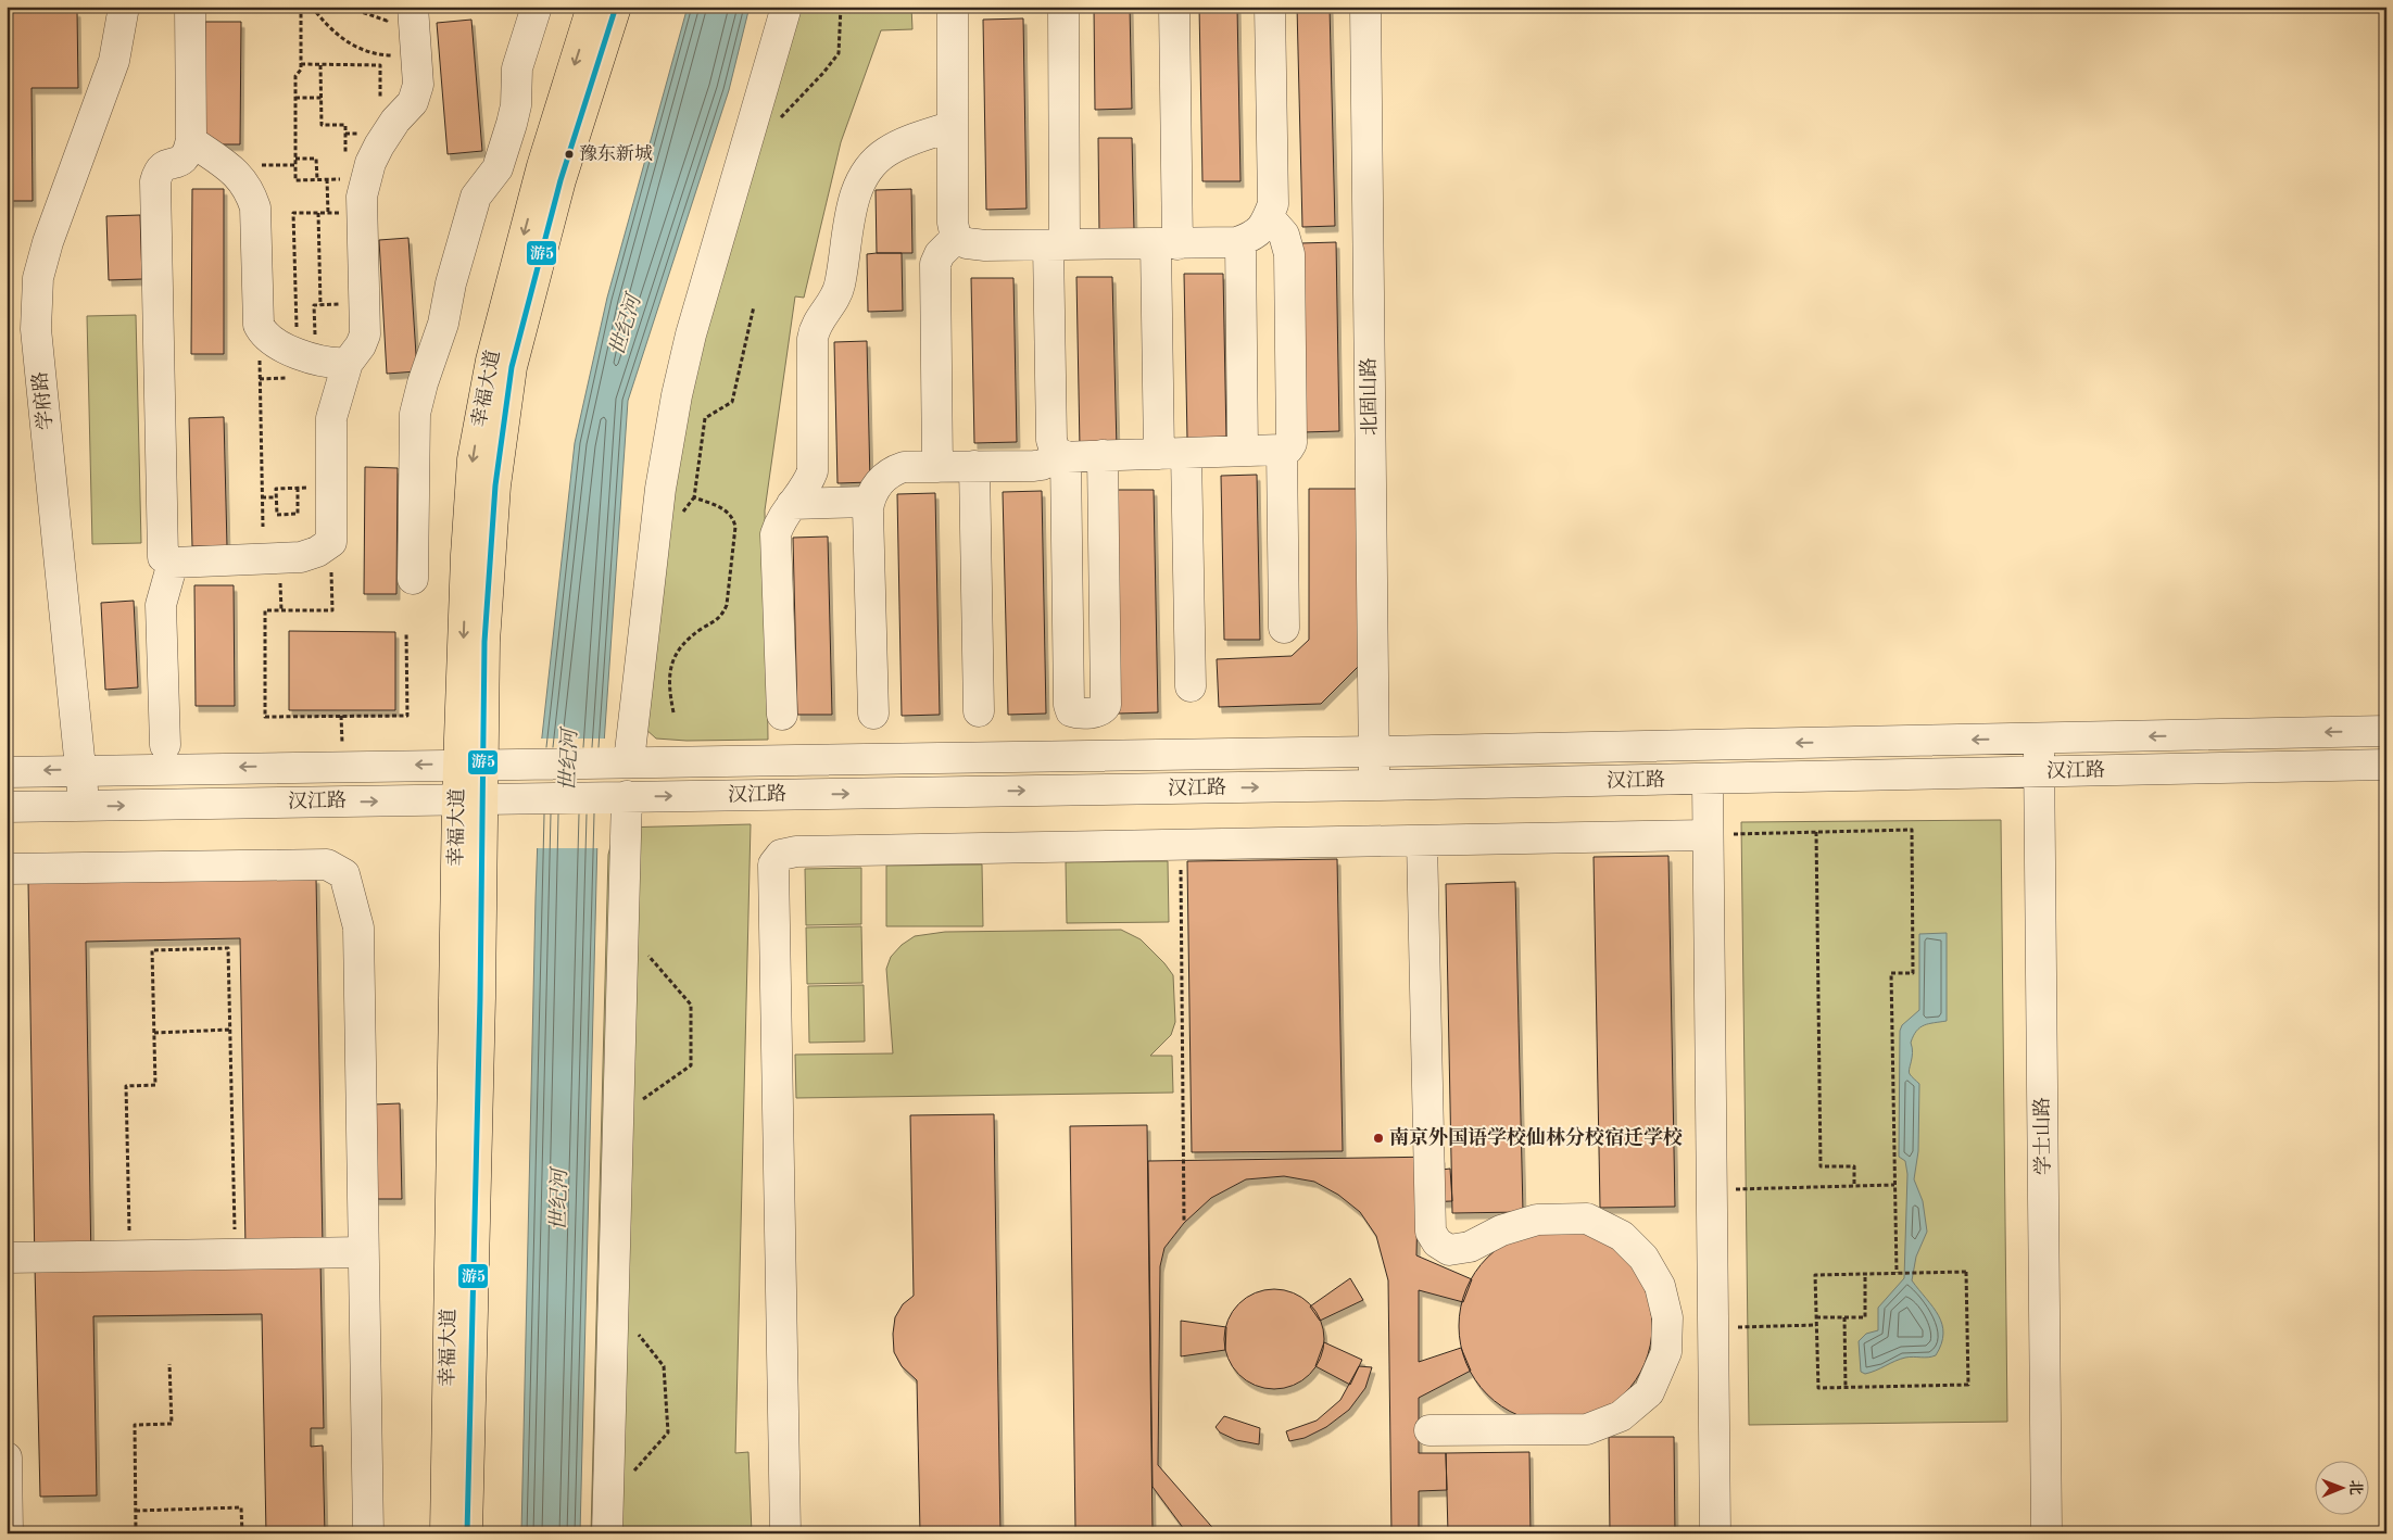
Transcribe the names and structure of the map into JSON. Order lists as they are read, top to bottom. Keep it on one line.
{"streets":{"main road":["幸福大道"],"street":["北固山路","学府路","汉江路","学士山路"]},"crossings":[["幸福大道","汉江路"],["北固山路","汉江路"],["学府路","汉江路"],["汉江路","学士山路"]],"water":["世纪河"],"places":["豫东新城","南京外国语学校仙林分校宿迁学校"],"lines":["transit line 游5"],"north":"right"}
